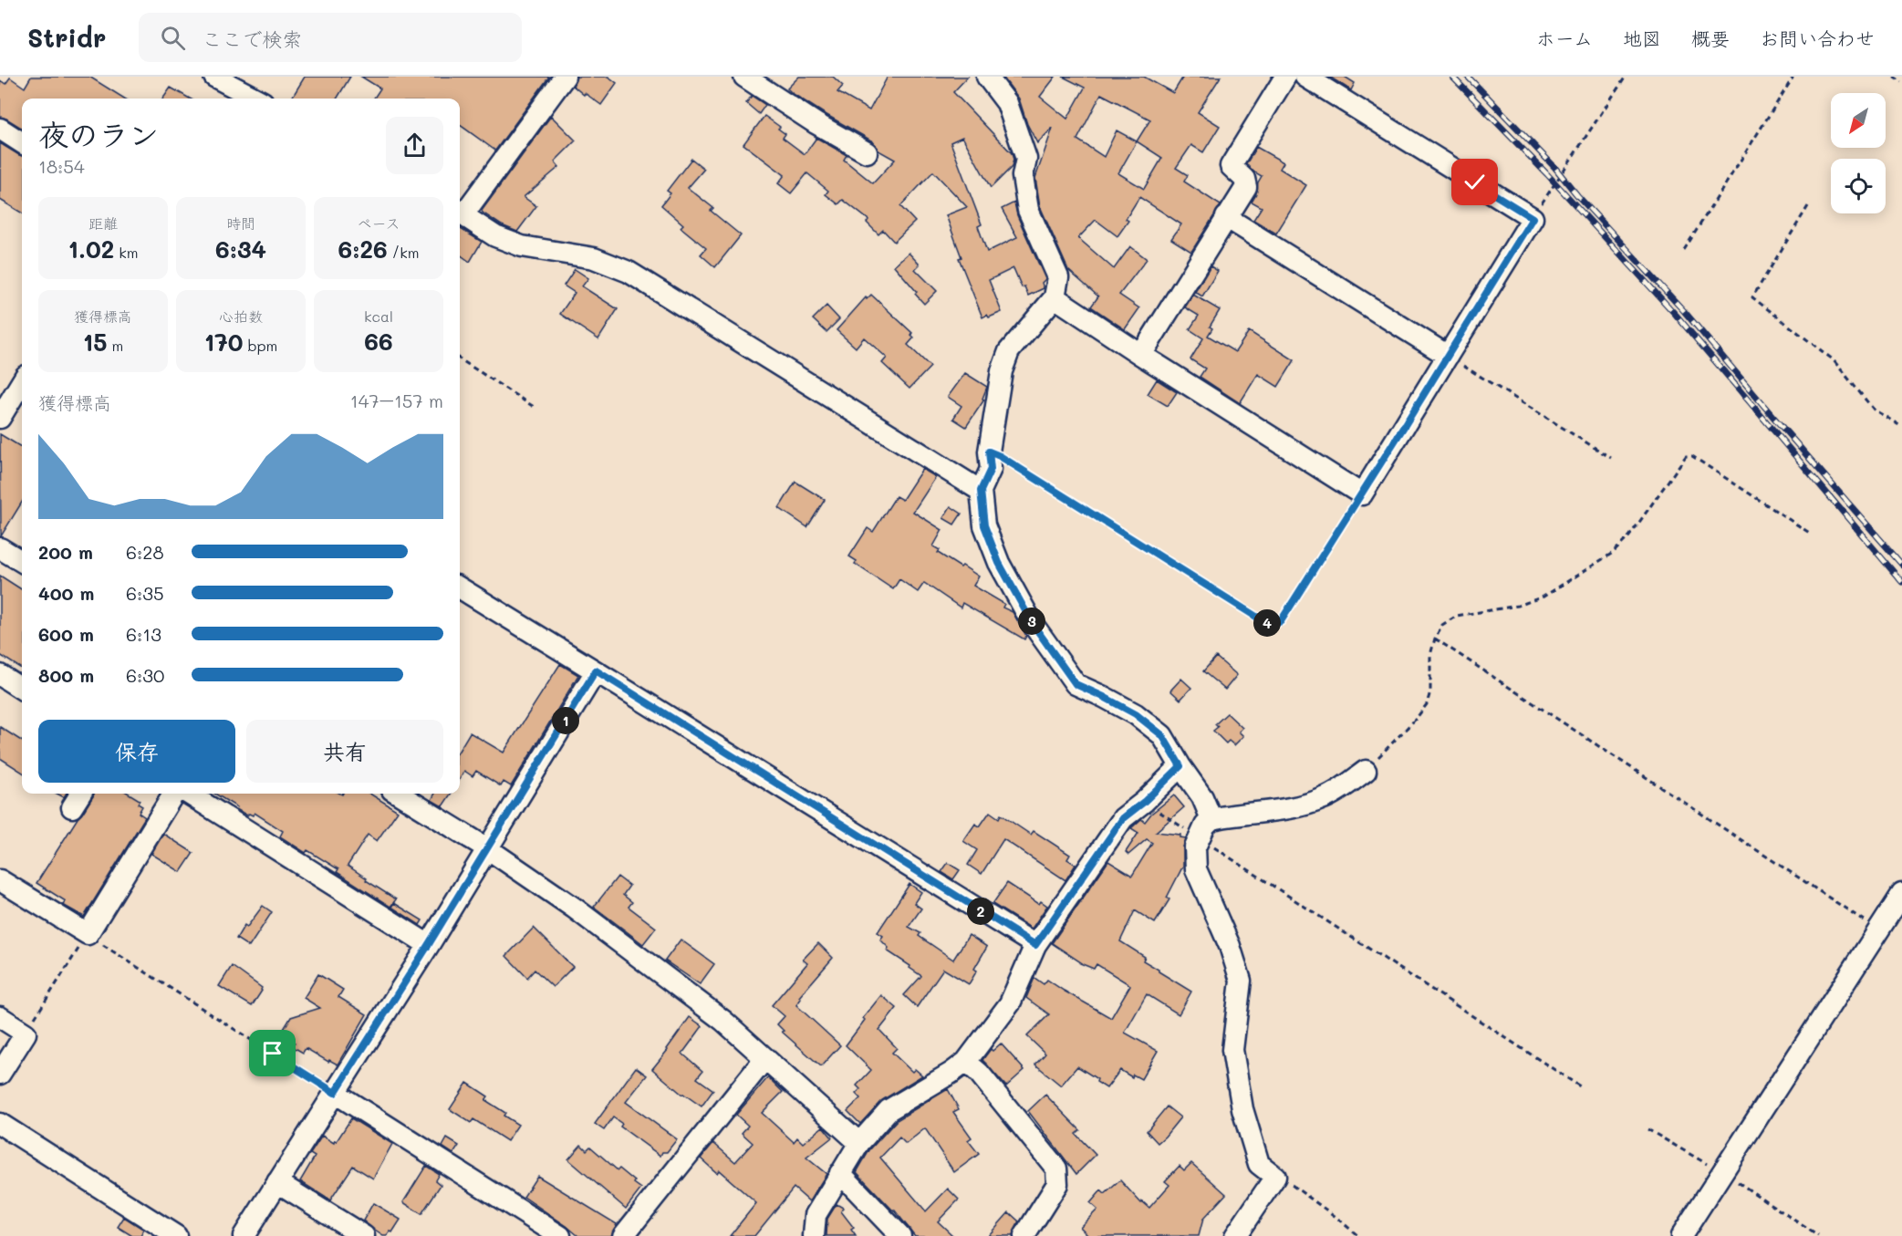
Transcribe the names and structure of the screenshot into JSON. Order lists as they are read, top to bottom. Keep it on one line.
{"north":"bottom left","page":{"header":"Stridr","search":"ここで検索","nav":["ホーム","地図","概要","お問い合わせ"],"heading":["夜のラン","18:54"],"stats":[["距離","1.02 km"],["時間","6:34"],["ペース","6:26 /km"],["獲得標高","15 m"],["心拍数","170 bpm"],["kcal","66"]],"chart":["獲得標高","147–157 m"],"list":[{"name":"200 m","note":"6:28"},{"name":"400 m","note":"6:35"},{"name":"600 m","note":"6:13"},{"name":"800 m","note":"6:30"}],"pins":["3","4","1","2"],"buttons":["保存","共有"]}}
